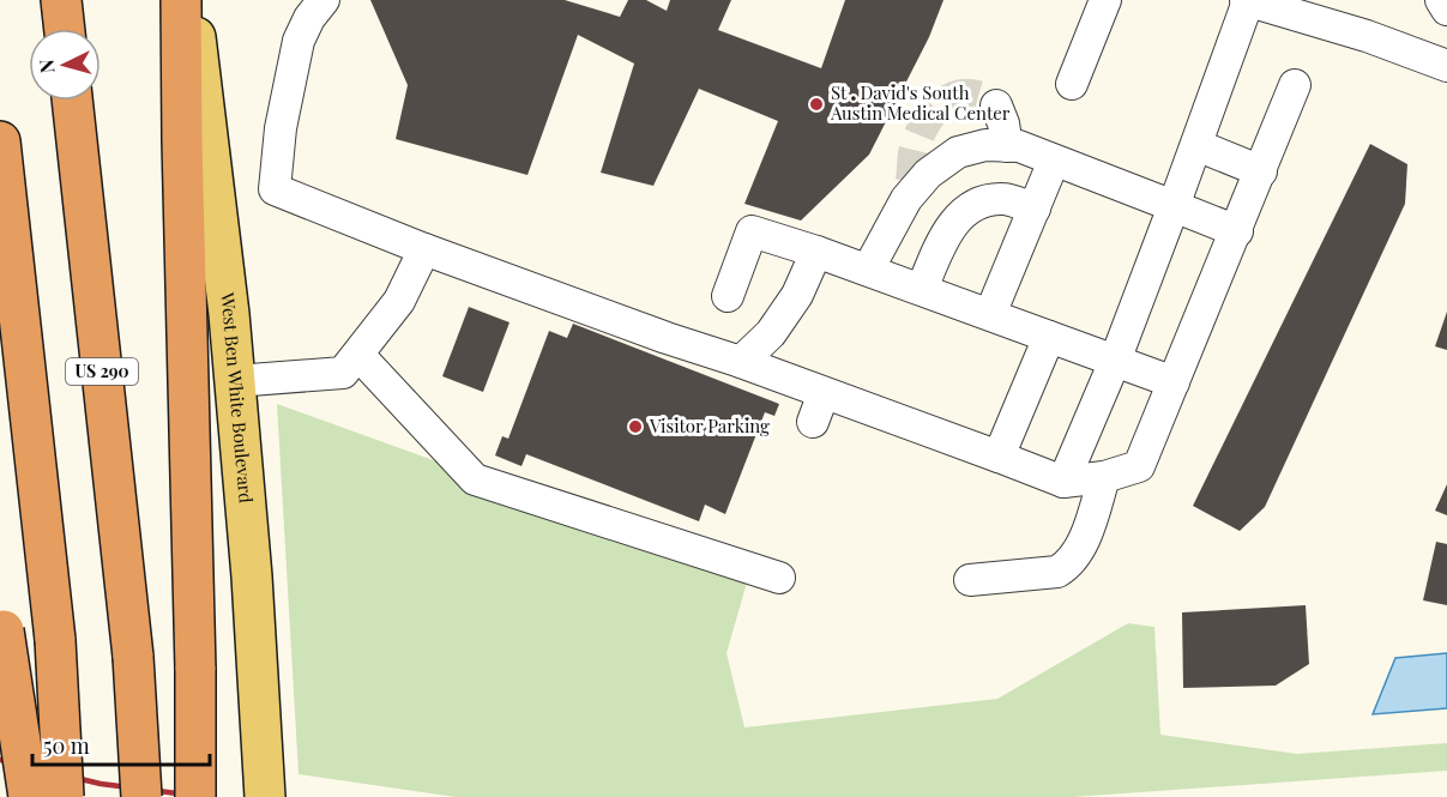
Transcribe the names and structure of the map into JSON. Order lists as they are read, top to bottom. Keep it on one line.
{"streets":{"highway":["US 290"],"main road":["West Ben White Boulevard"]},"places":["St . David's South Austin Medical Center","Visitor Parking"],"scale_bar":"50 m","north":"left"}
